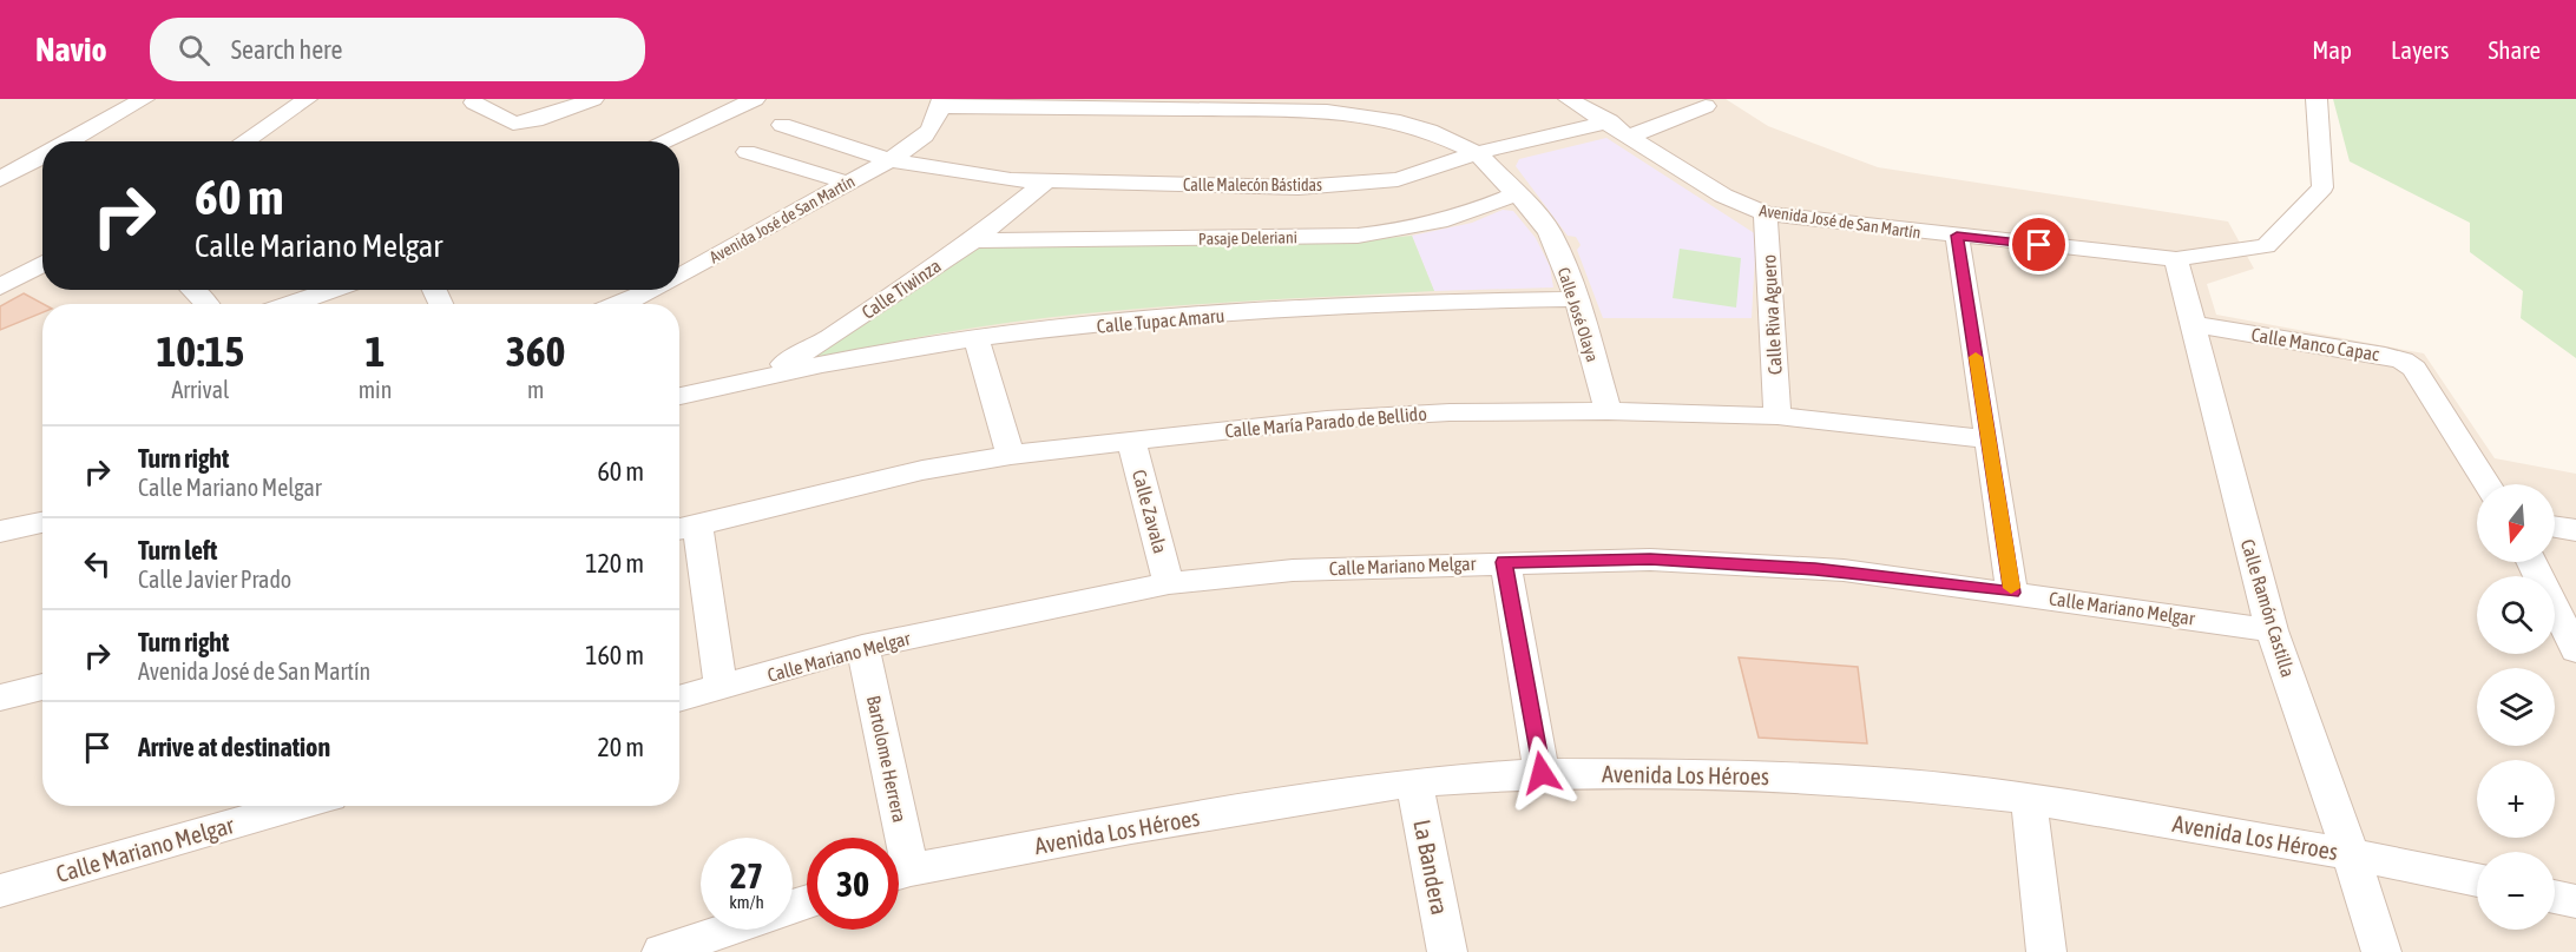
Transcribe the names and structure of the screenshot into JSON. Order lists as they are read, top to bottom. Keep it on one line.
{"streets":{"street":["Calle Malecón Bástidas","Avenida José de San Martín","Pasaje Deleriani","Calle Tiwinza","Calle José Olaya","Calle Riva Aguero","Calle Tupac Amaru","Calle Manco Capac","Calle María Parado de Bellido","Calle Zavala","Calle Mariano Melgar","Calle Ramón Castilla","Bartolome Herrera","Avenida Los Héroes","La Bandera"]},"crossings":[["Calle Malecón Bástidas","Avenida José de San Martín"],["Calle Malecón Bástidas","Calle Tiwinza"],["Calle Malecón Bástidas","Calle José Olaya"],["Avenida José de San Martín","Calle José Olaya"],["Avenida José de San Martín","Calle Riva Aguero"],["Avenida José de San Martín","Calle Ramón Castilla"],["Pasaje Deleriani","Calle Tiwinza"],["Pasaje Deleriani","Calle José Olaya"],["Calle Tiwinza","Calle Tupac Amaru"],["Calle José Olaya","Calle Tupac Amaru"],["Calle José Olaya","Calle María Parado de Bellido"],["Calle Riva Aguero","Calle María Parado de Bellido"],["Calle Manco Capac","Calle Ramón Castilla"],["Calle María Parado de Bellido","Calle Zavala"],["Calle Zavala","Calle Mariano Melgar"],["Calle Mariano Melgar","Calle Ramón Castilla"],["Calle Mariano Melgar","Bartolome Herrera"],["Calle Ramón Castilla","Avenida Los Héroes"],["Avenida Los Héroes","La Bandera"]],"north":"bottom","page":{"header":"Navio","search":"Search here","nav":["Map","Layers","Share"],"turn":["60 m","Calle Mariano Melgar"],"eta":["10:15","Arrival","1","min","360","m"],"list":[{"name":"Turn right","note":"Calle Mariano Melgar","value":"60 m"},{"name":"Turn left","note":"Calle Javier Prado","value":"120 m"},{"name":"Turn right","note":"Avenida José de San Martín","value":"160 m"},{"name":"Arrive at destination","value":"20 m"}],"map_buttons":["+","−"],"speed":"27 km/h","limit":"30"}}
